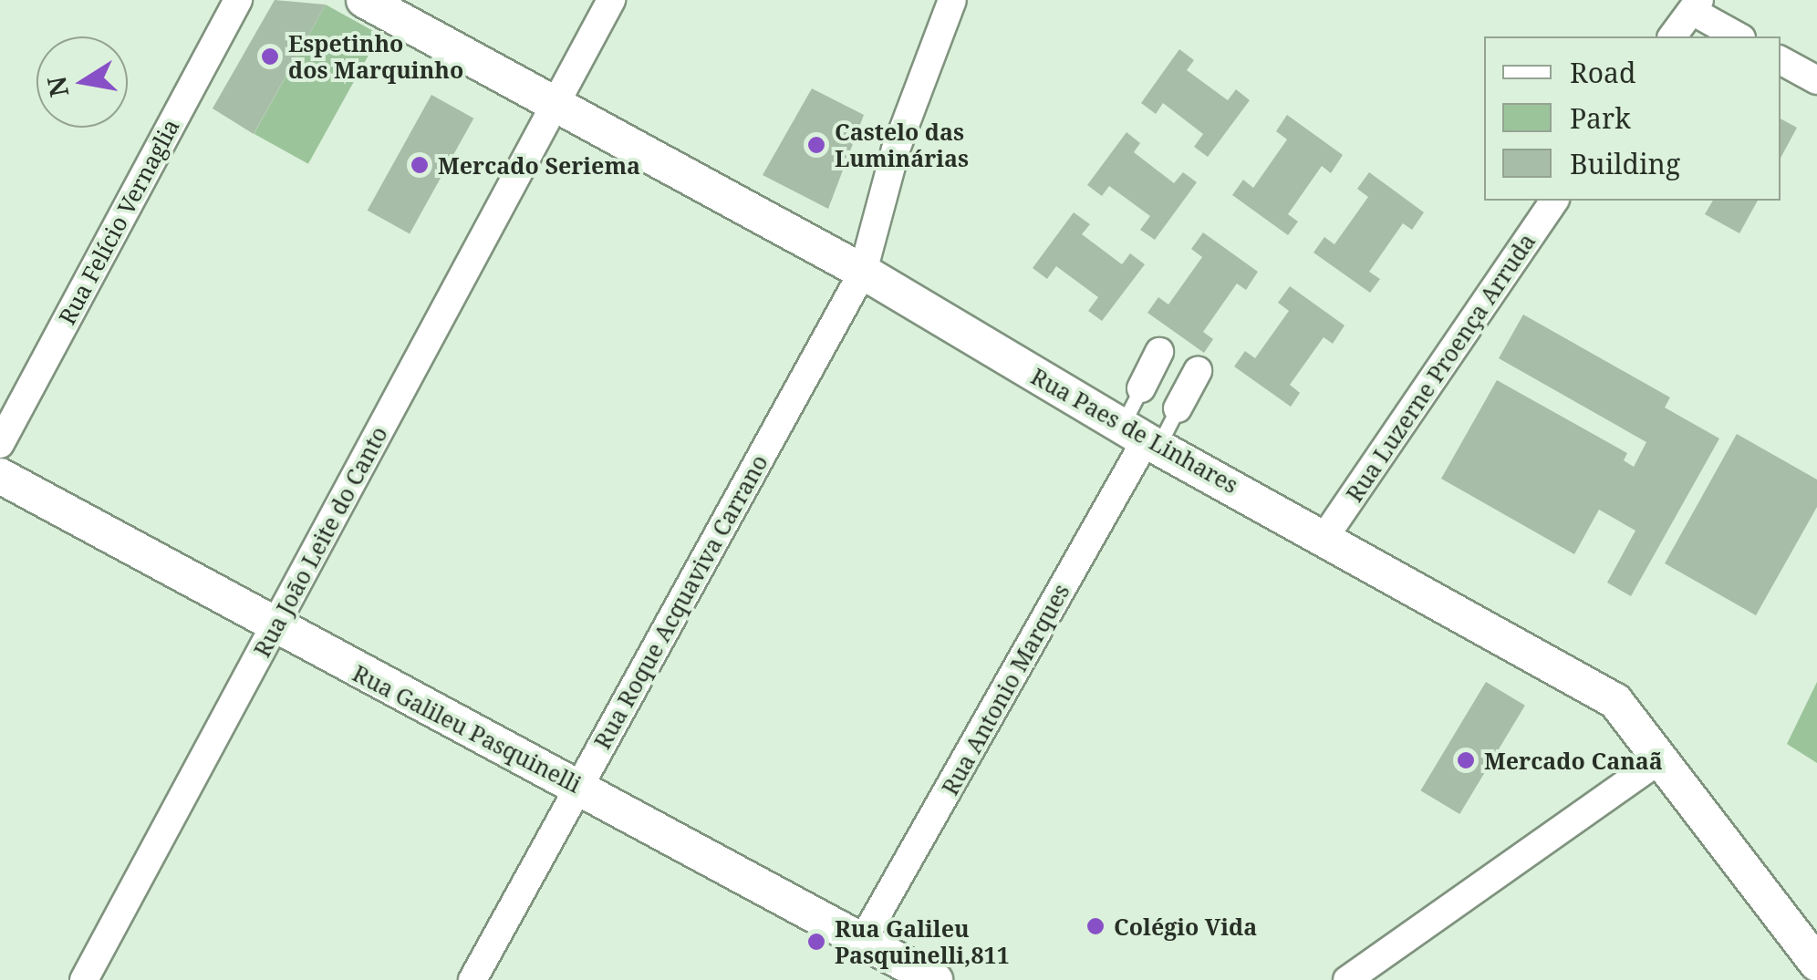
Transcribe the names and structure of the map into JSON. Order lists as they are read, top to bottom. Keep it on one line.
{"streets":{"street":["Rua Felício Vernaglia","Rua Luzerne Proença Arruda","Rua Paes de Linhares","Rua João Leite do Canto","Rua Roque Acquaviva Carrano","Rua Antonio Marques","Rua Galileu Pasquinelli"]},"crossings":[["Rua Luzerne Proença Arruda","Rua Paes de Linhares"],["Rua Paes de Linhares","Rua João Leite do Canto"],["Rua Paes de Linhares","Rua Roque Acquaviva Carrano"],["Rua Paes de Linhares","Rua Antonio Marques"],["Rua João Leite do Canto","Rua Galileu Pasquinelli"],["Rua Roque Acquaviva Carrano","Rua Galileu Pasquinelli"],["Rua Antonio Marques","Rua Galileu Pasquinelli"]],"places":["Espetinho dos Marquinho","Castelo das Luminárias","Mercado Seriema","Mercado Canaã","Colégio Vida","Rua Galileu Pasquinelli,811"],"legend":["Road","Park","Building"],"north":"left"}
